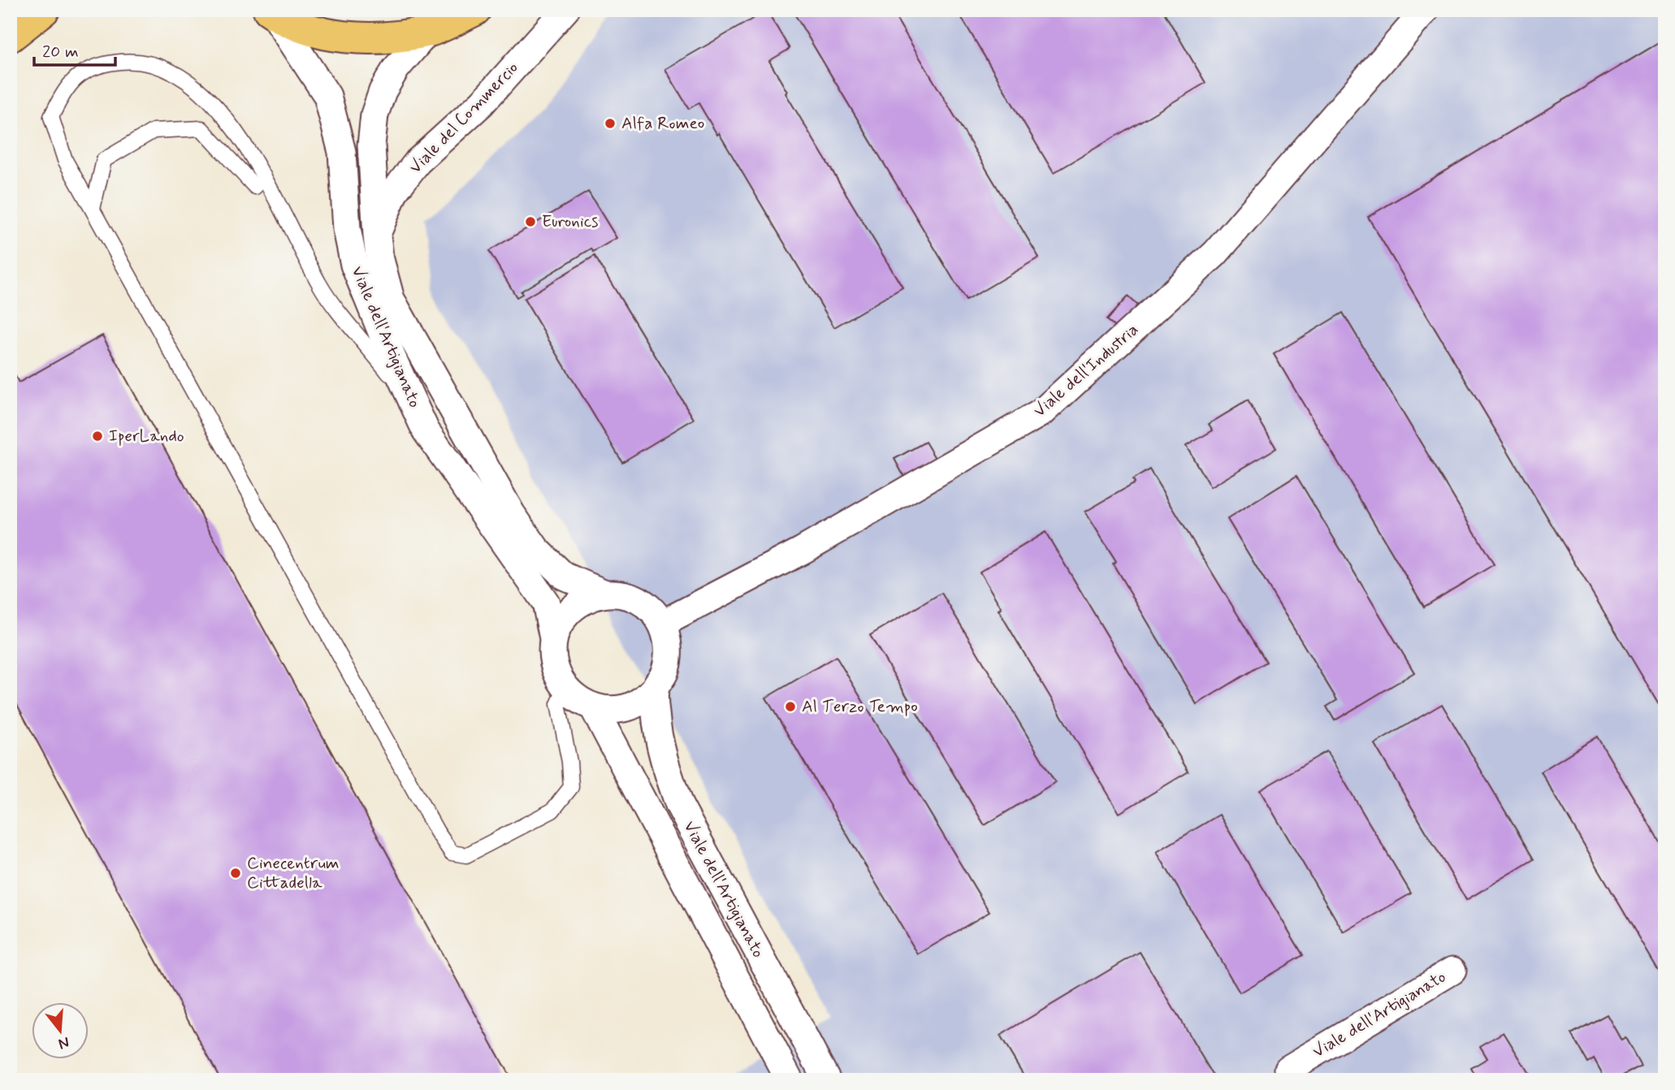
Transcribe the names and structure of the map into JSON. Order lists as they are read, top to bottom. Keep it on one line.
{"streets":{"street":["Viale del Commercio","Viale dell'Artigianato","Viale dell'Industria"]},"crossings":[["Viale del Commercio","Viale dell'Artigianato"],["Viale dell'Artigianato","Viale dell'Industria"]],"places":["Alfa Romeo","Euronics","IperLando","Al Terzo Tempo","Cinecentrum Cittadella"],"scale_bar":"20 m","north":"bottom"}
